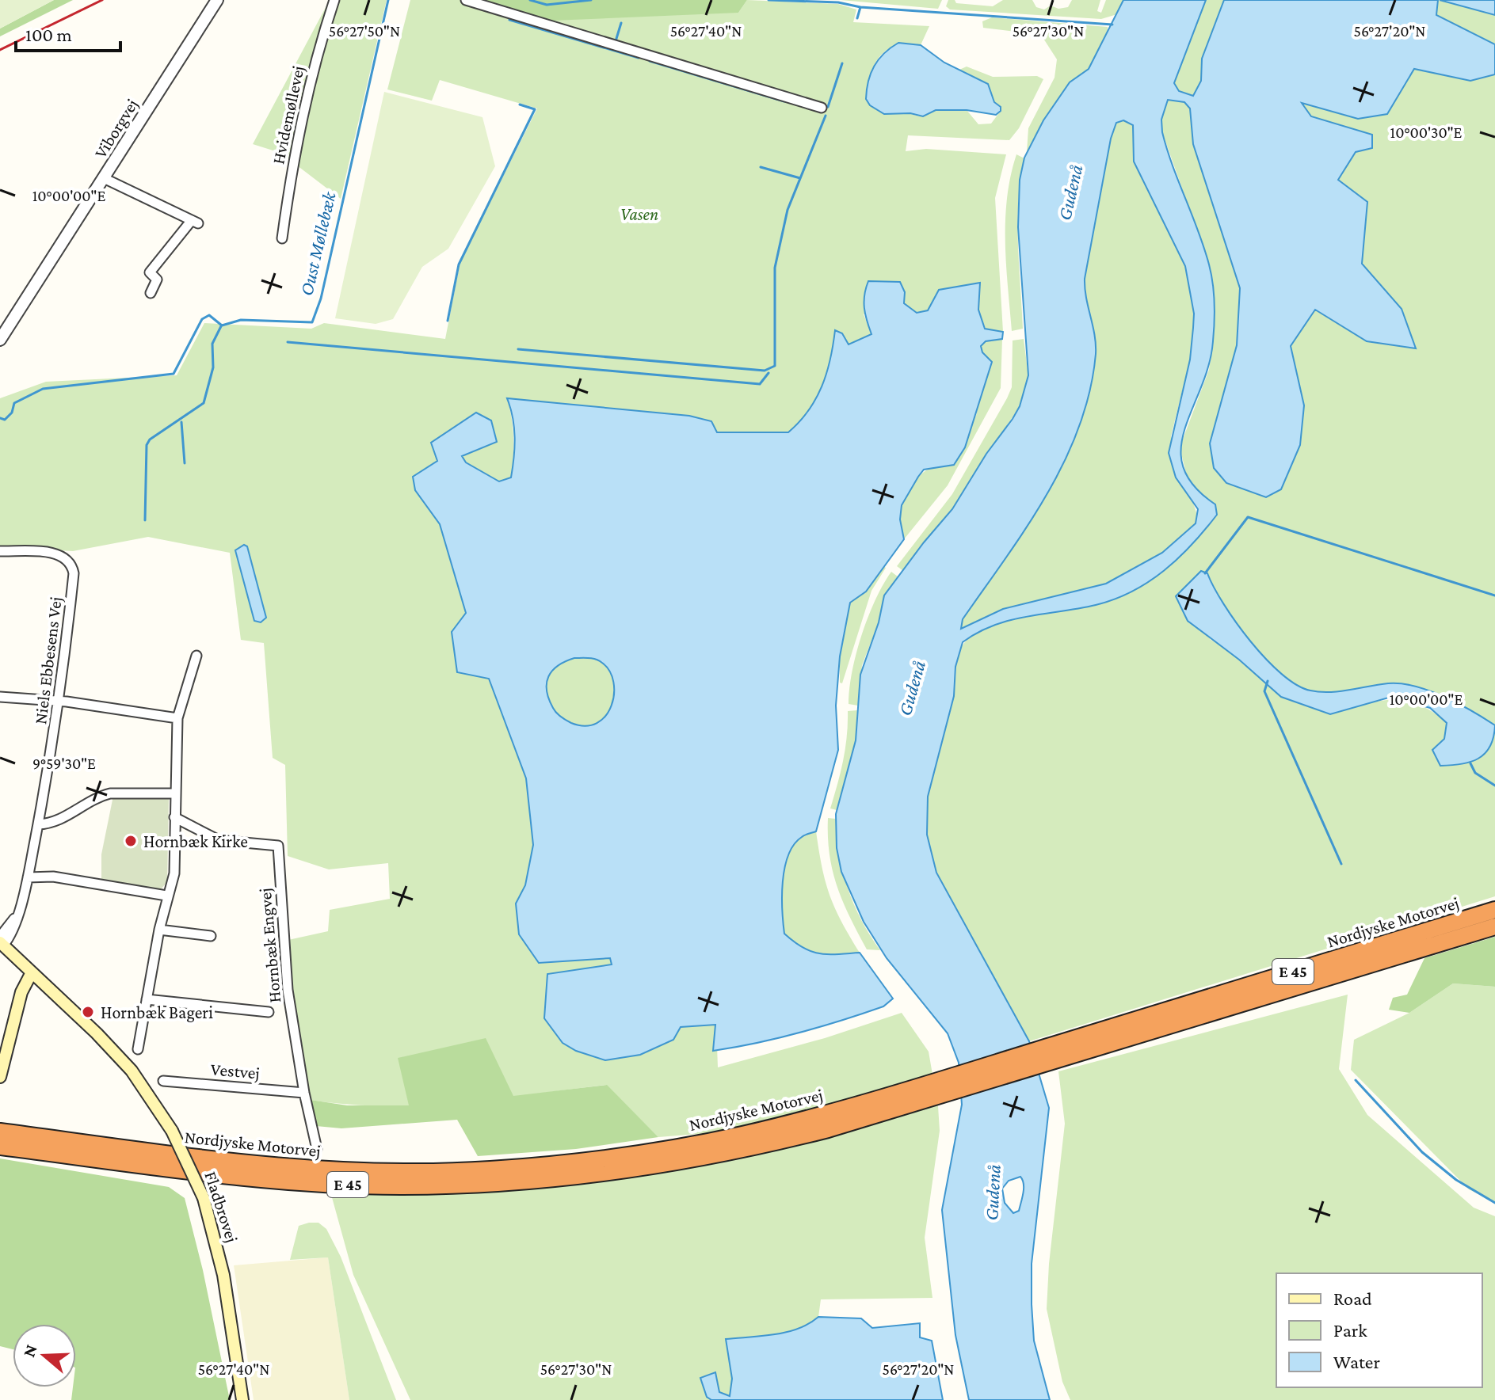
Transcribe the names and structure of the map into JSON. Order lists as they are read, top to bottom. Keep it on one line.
{"streets":{"highway":["Nordjyske Motorvej","E 45"],"main road":["Fladbrovej"],"street":["Hvidemøllevej","Viborgvej","Niels Ebbesens Vej","Hornbæk Engvej","Vestvej"]},"crossings":[["Niels Ebbesens Vej","Fladbrovej"],["Hornbæk Engvej","Vestvej"]],"water":["Gudenå","Oust Møllebæk"],"parks":["Vasen"],"places":["Hornbæk Kirke","Hornbæk Bageri"],"legend":["Road","Park","Water"],"scale_bar":"100 m","north":"left","coordinates":["56°27'50\"N","56°27'40\"N","56°27'30\"N","56°27'20\"N","10°00'30\"E","10°00'00\"E","9°59'30\"E"]}
